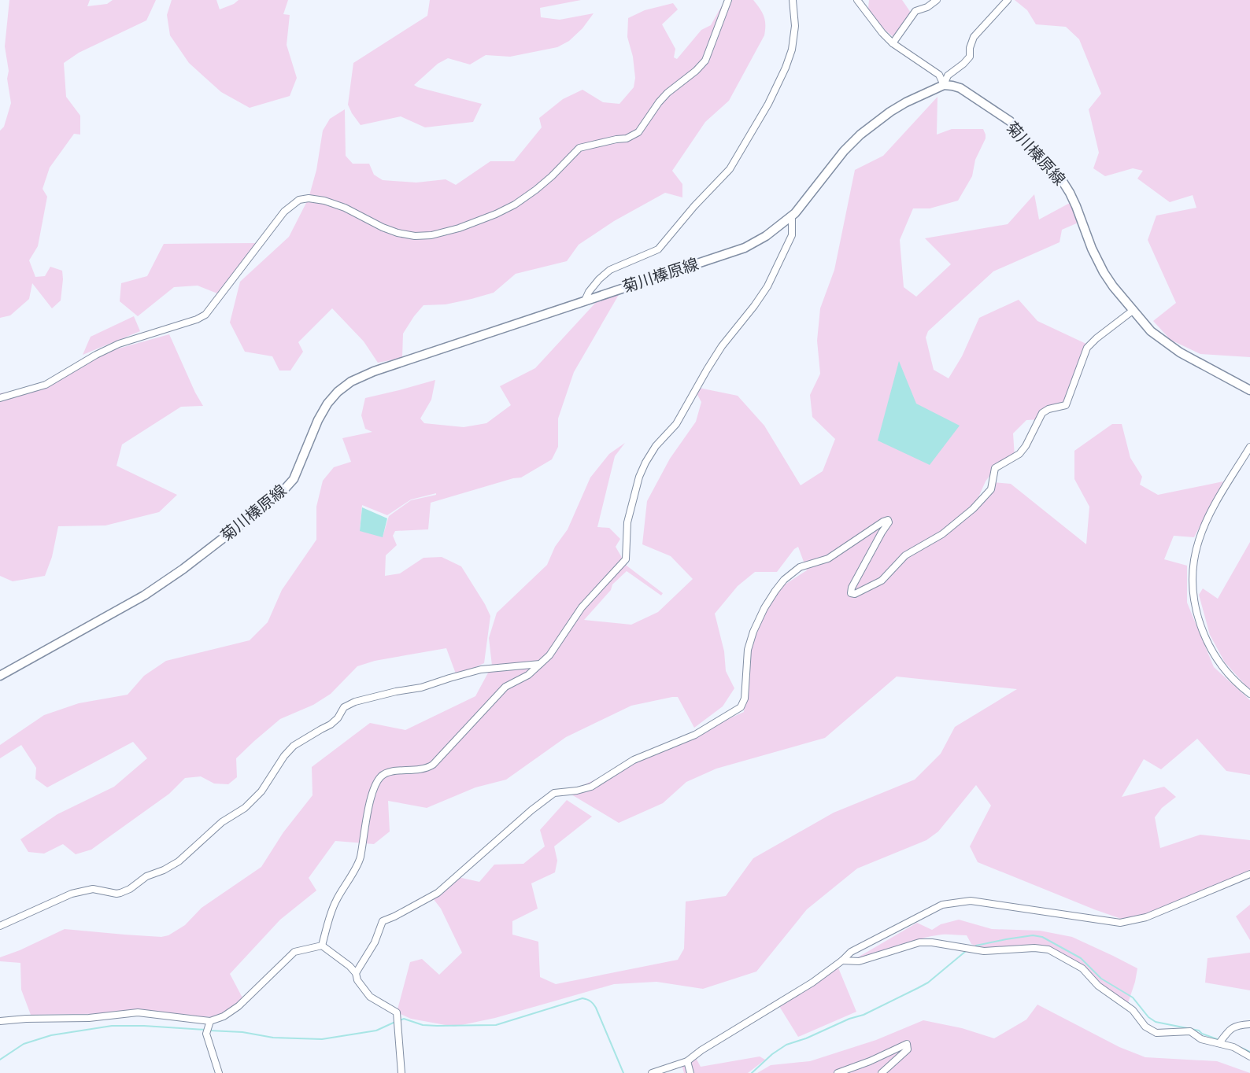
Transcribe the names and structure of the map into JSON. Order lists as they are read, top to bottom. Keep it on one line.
{"streets":{"main road":["菊川榛原線"]}}
